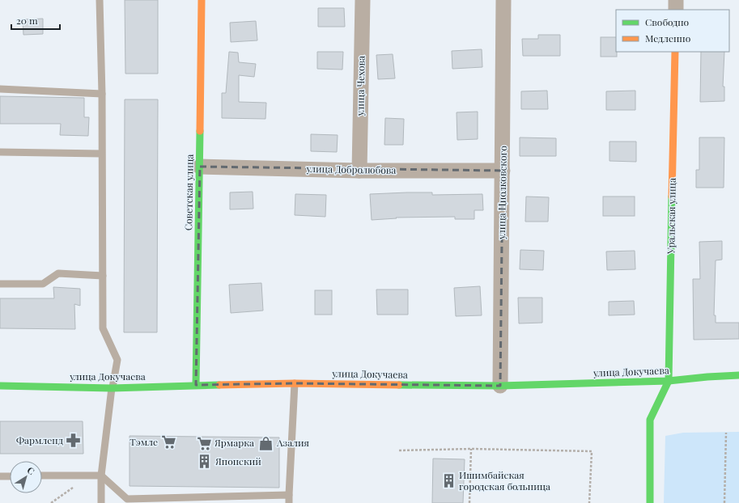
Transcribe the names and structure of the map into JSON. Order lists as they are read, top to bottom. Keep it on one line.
{"streets":{"street":["улица Чехова","улица Добролюбова","Советская улица","улица Циолковского","Уральская улица","улица Докучаева"]},"crossings":[["улица Чехова","улица Добролюбова"],["улица Добролюбова","Советская улица"],["улица Добролюбова","улица Циолковского"],["Советская улица","улица Докучаева"],["улица Циолковского","улица Докучаева"],["Уральская улица","улица Докучаева"]],"places":{"pharmacy":["Фармленд"],"supermarket":["Тэмле","Ярмарка"],"shop":["Азалия"],"building":["Японский","Ишимбайская городская больница"]},"legend":["Свободно","Медленно"],"scale_bar":"20 m","north":"top right"}
